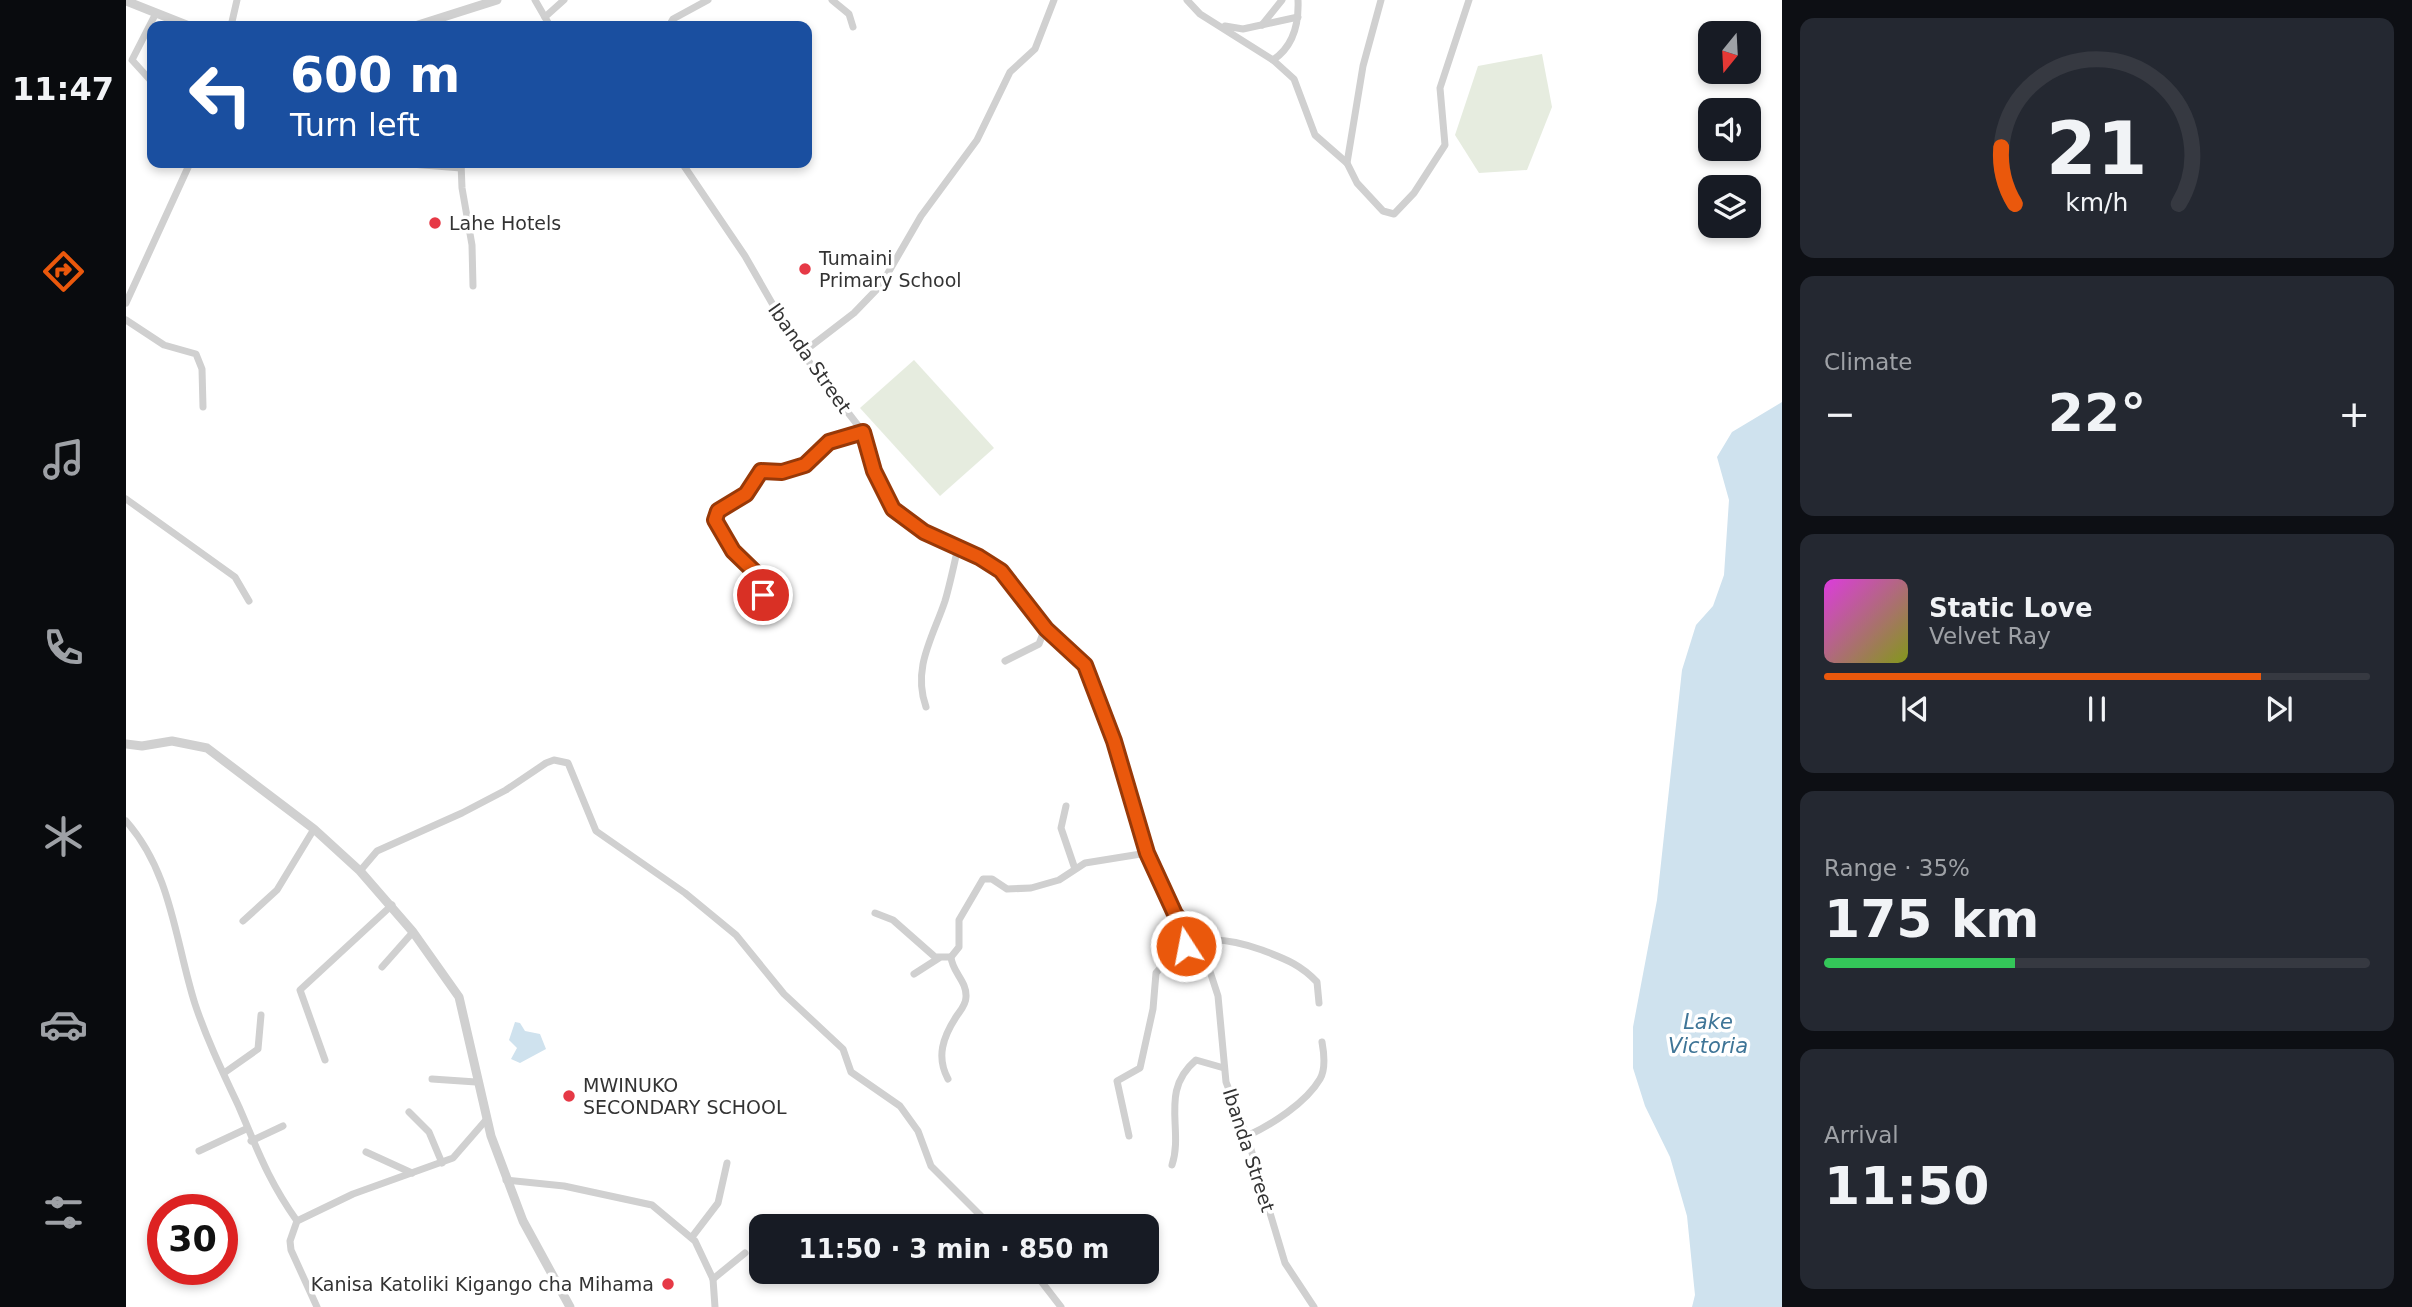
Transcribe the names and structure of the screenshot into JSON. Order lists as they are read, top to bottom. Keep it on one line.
{"streets":{"street":["Ibanda Street"]},"water":["Lake Victoria"],"places":["Lahe Hotels","Tumaini Primary School","MWINUKO SECONDARY SCHOOL","Kanisa Katoliki Kigango cha Mihama"],"north":"bottom","page":{"tabs":"11:47","turn":["600 m","Turn left"],"tile":["Climate",["Range · 35%","175 km"],["Arrival","11:50"]],"heat":["−","22°","+"],"song":["Static Love","Velvet Ray"],"limit":"30","trip":"11:50 · 3 min · 850 m","gauge":["21","km/h"]}}
